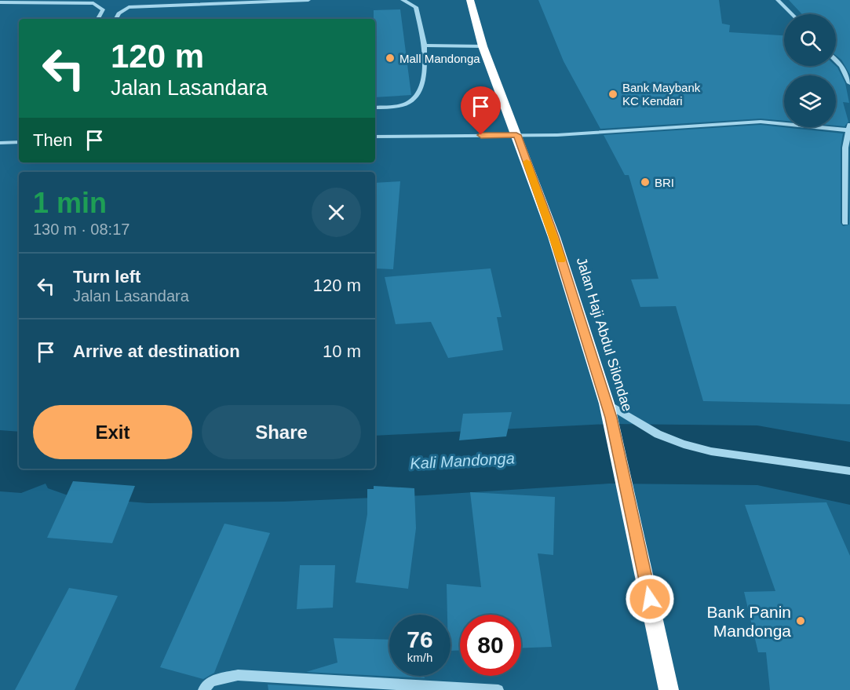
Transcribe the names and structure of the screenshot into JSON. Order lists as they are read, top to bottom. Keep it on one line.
{"streets":{"highway":["Jalan Haji Abdul Silondae"]},"water":["Kali Mandonga"],"places":["Mall Mandonga","Bank Maybank KC Kendari","BRI","Bank Panin Mandonga"],"page":{"turn":["120 m","Jalan Lasandara"],"then":"Then","heading":["1 min","130 m · 08:17"],"list":[{"name":"Turn left","note":"Jalan Lasandara","value":"120 m"},{"name":"Arrive at destination","value":"10 m"}],"buttons":["Exit","Share"],"speed":"76 km/h","limit":"80"}}
